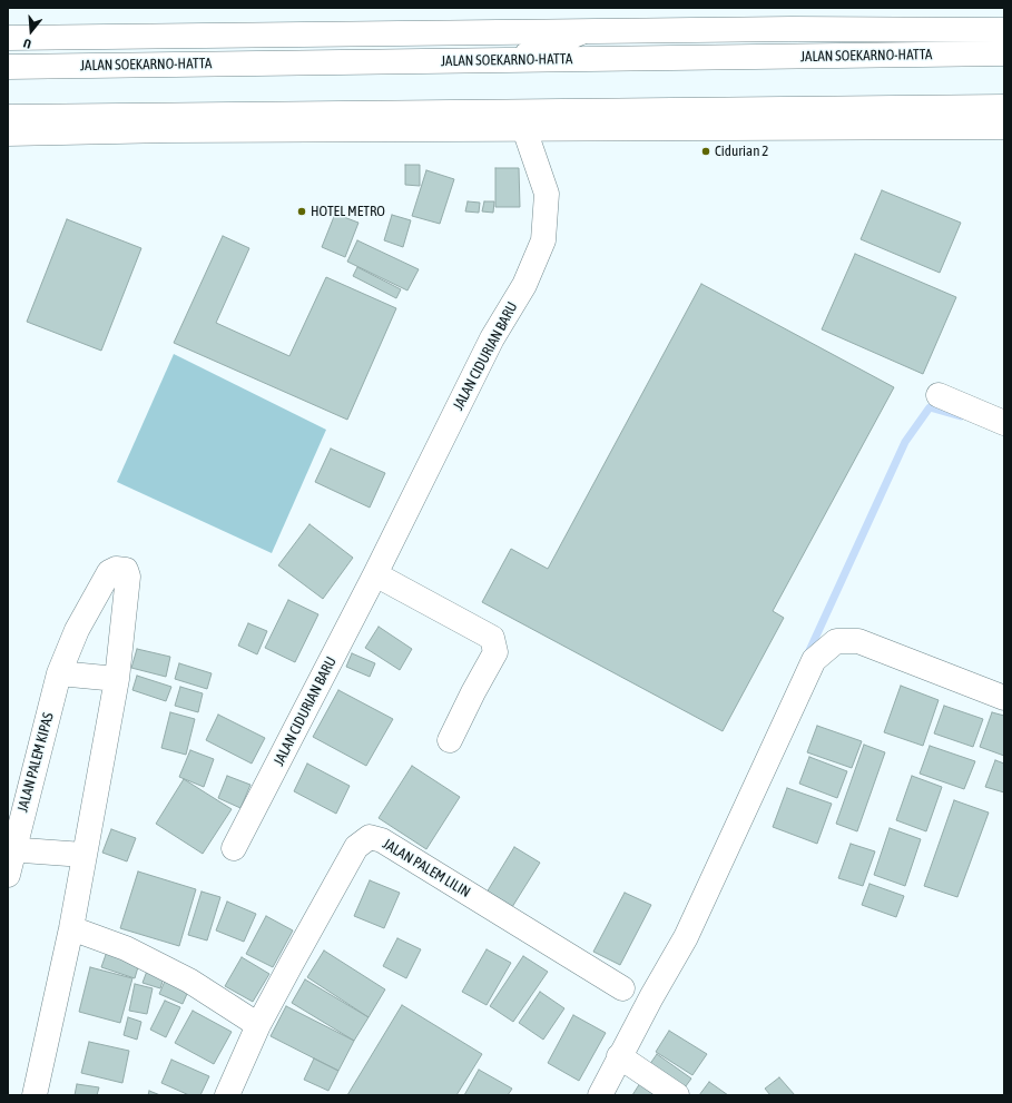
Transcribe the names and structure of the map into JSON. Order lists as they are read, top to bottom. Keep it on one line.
{"streets":{"main road":["JALAN SOEKARNO-HATTA","JALAN CIDURIAN BARU","JALAN PALEM KIPAS","JALAN PALEM LILIN"]},"places":["Cidurian 2","HOTEL METRO"],"north":"bottom"}
